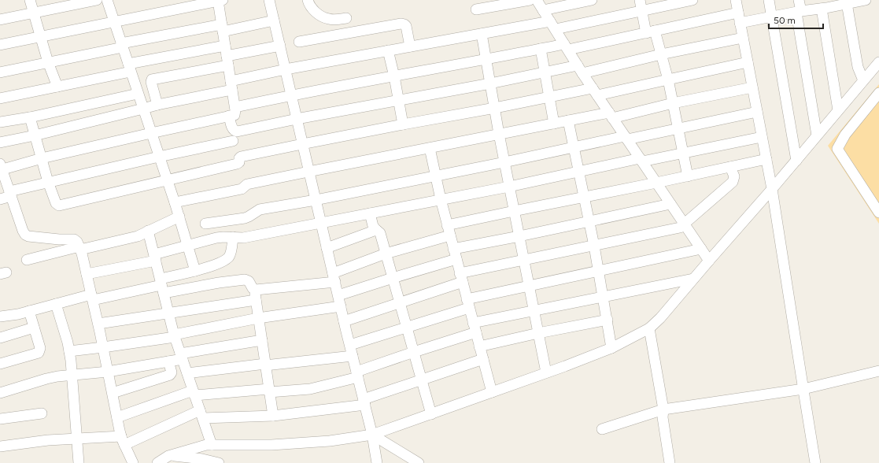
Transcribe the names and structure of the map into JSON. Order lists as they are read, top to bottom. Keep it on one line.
{"scale_bar":"50 m"}
